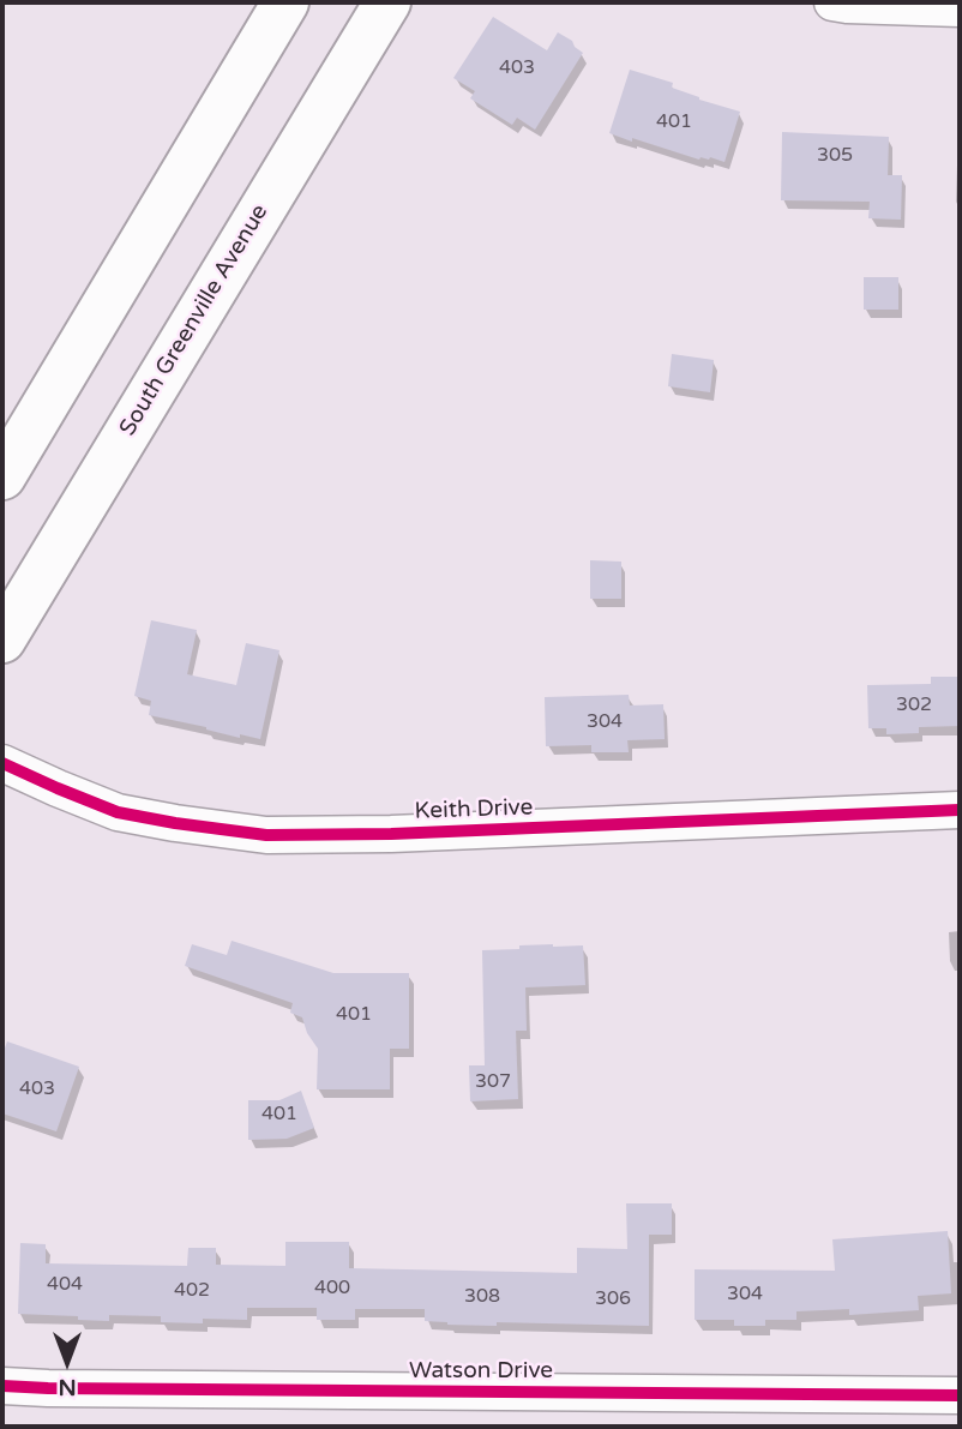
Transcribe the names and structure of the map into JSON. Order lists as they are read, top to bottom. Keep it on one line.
{"streets":{"main road":["South Greenville Avenue"],"street":["Keith Drive","Watson Drive"]},"house_numbers":["403","401","305","302","304","401","307","403","401","404","400","402","304","308","306"],"north":"bottom"}
